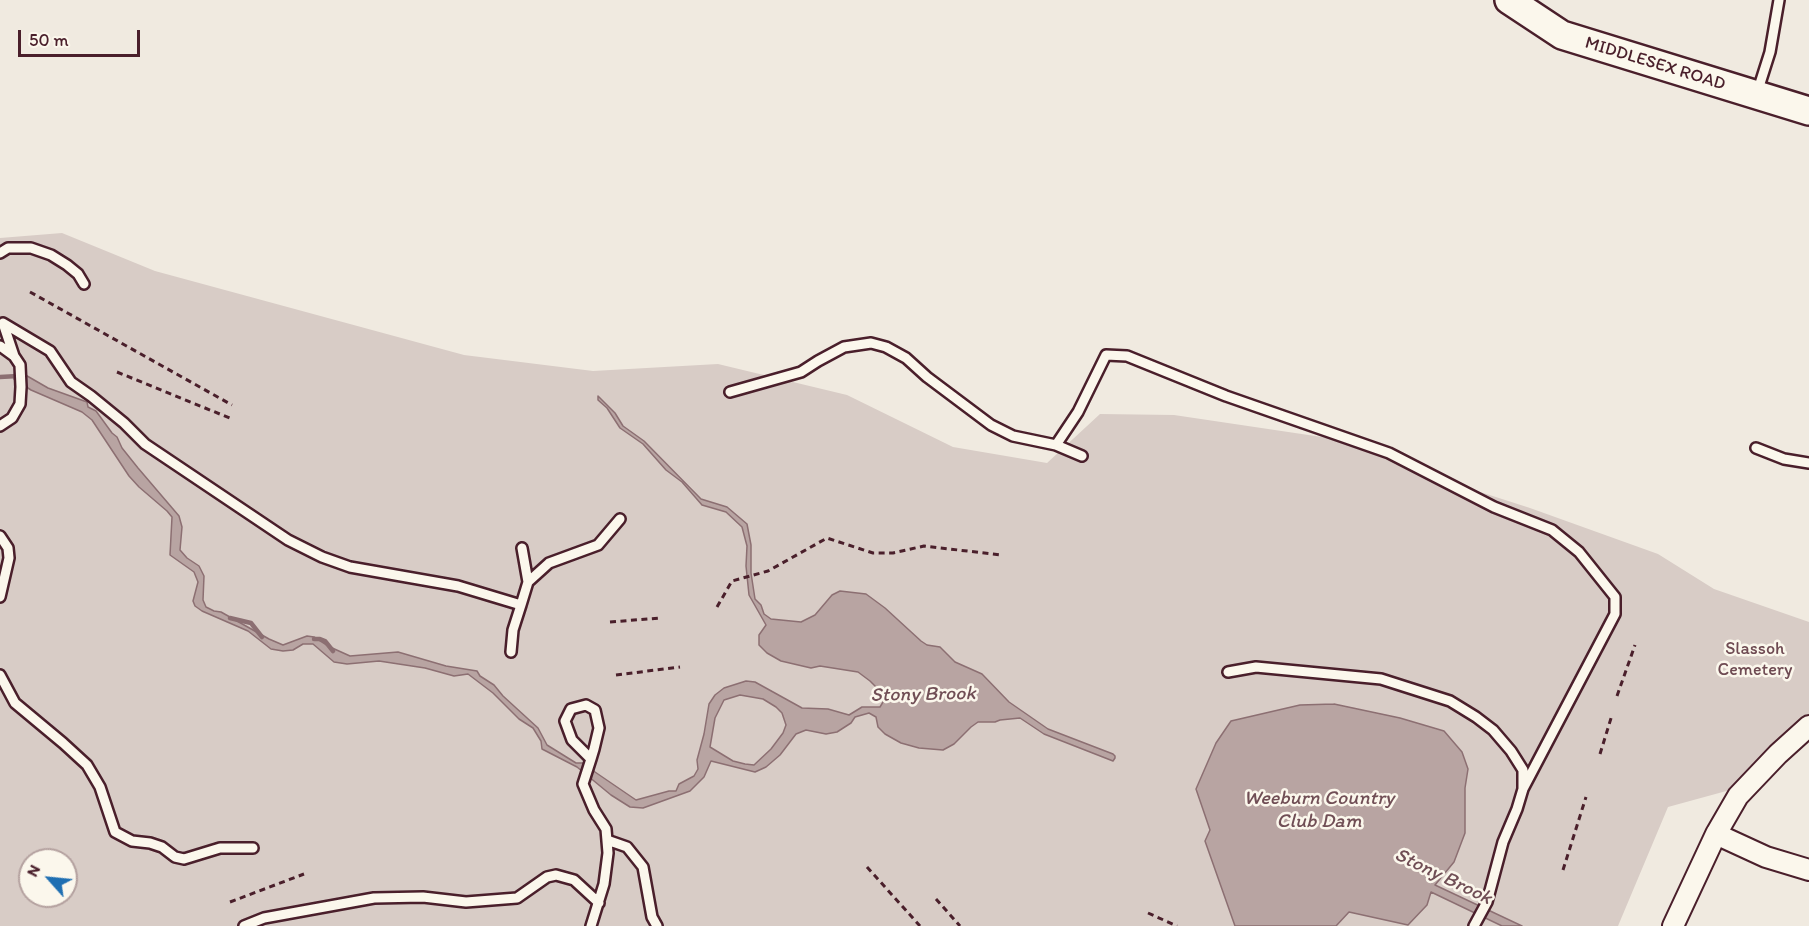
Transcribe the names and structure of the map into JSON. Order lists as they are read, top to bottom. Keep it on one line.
{"streets":{"main road":["MIDDLESEX ROAD"]},"water":["Stony Brook","Weeburn Country Club Dam"],"parks":["Slassoh Cemetery"],"scale_bar":"50 m","north":"top left"}
